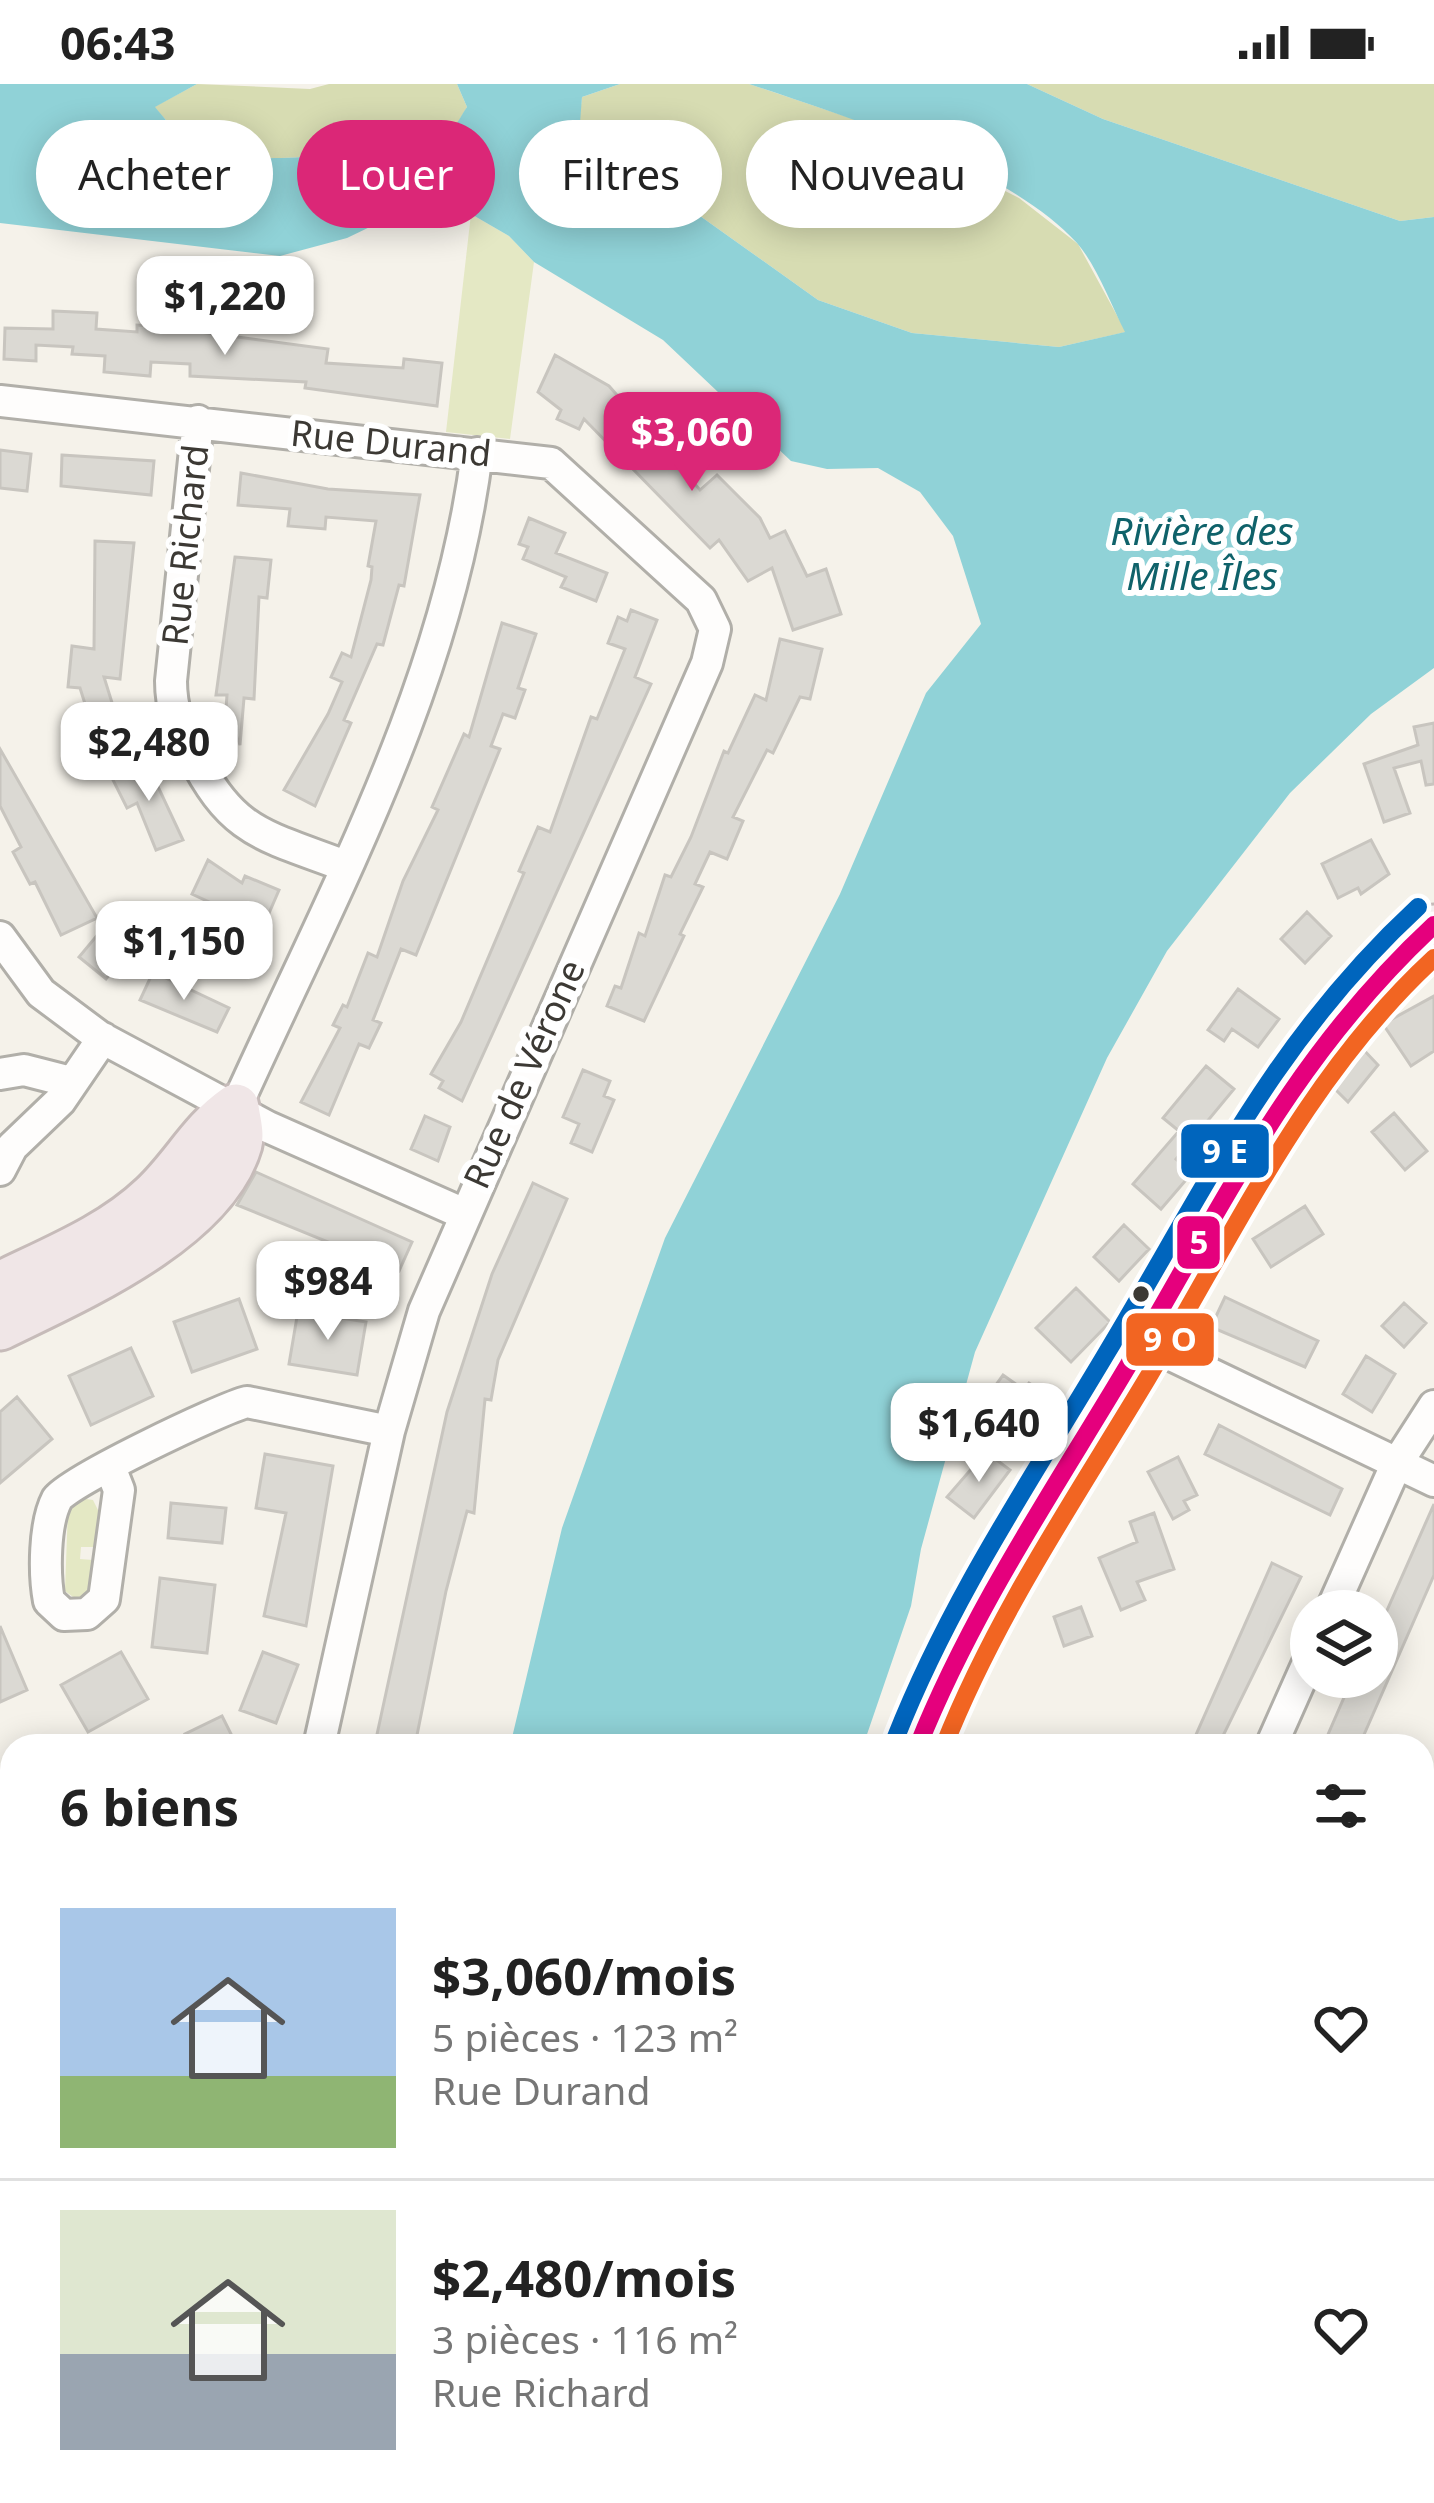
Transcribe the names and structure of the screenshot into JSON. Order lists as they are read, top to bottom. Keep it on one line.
{"streets":{"street":["Rue Durand","Rue Richard","Rue de Vérone"]},"crossings":[["Rue Durand","Rue Richard"],["Rue Durand","Rue de Vérone"]],"water":["Rivière des Mille Îles"],"lines":["transit line 5"],"page":{"status":"06:43","chip":["Acheter","Louer","Filtres","Nouveau"],"price":["$1,220","$3,060","$2,480","$1,150","$984","$1,640"],"heading":"6 biens","list":[{"name":"$3,060/mois","note":"5 pièces · 123 m² · Rue Durand"},{"name":"$2,480/mois","note":"3 pièces · 116 m² · Rue Richard"}]}}
